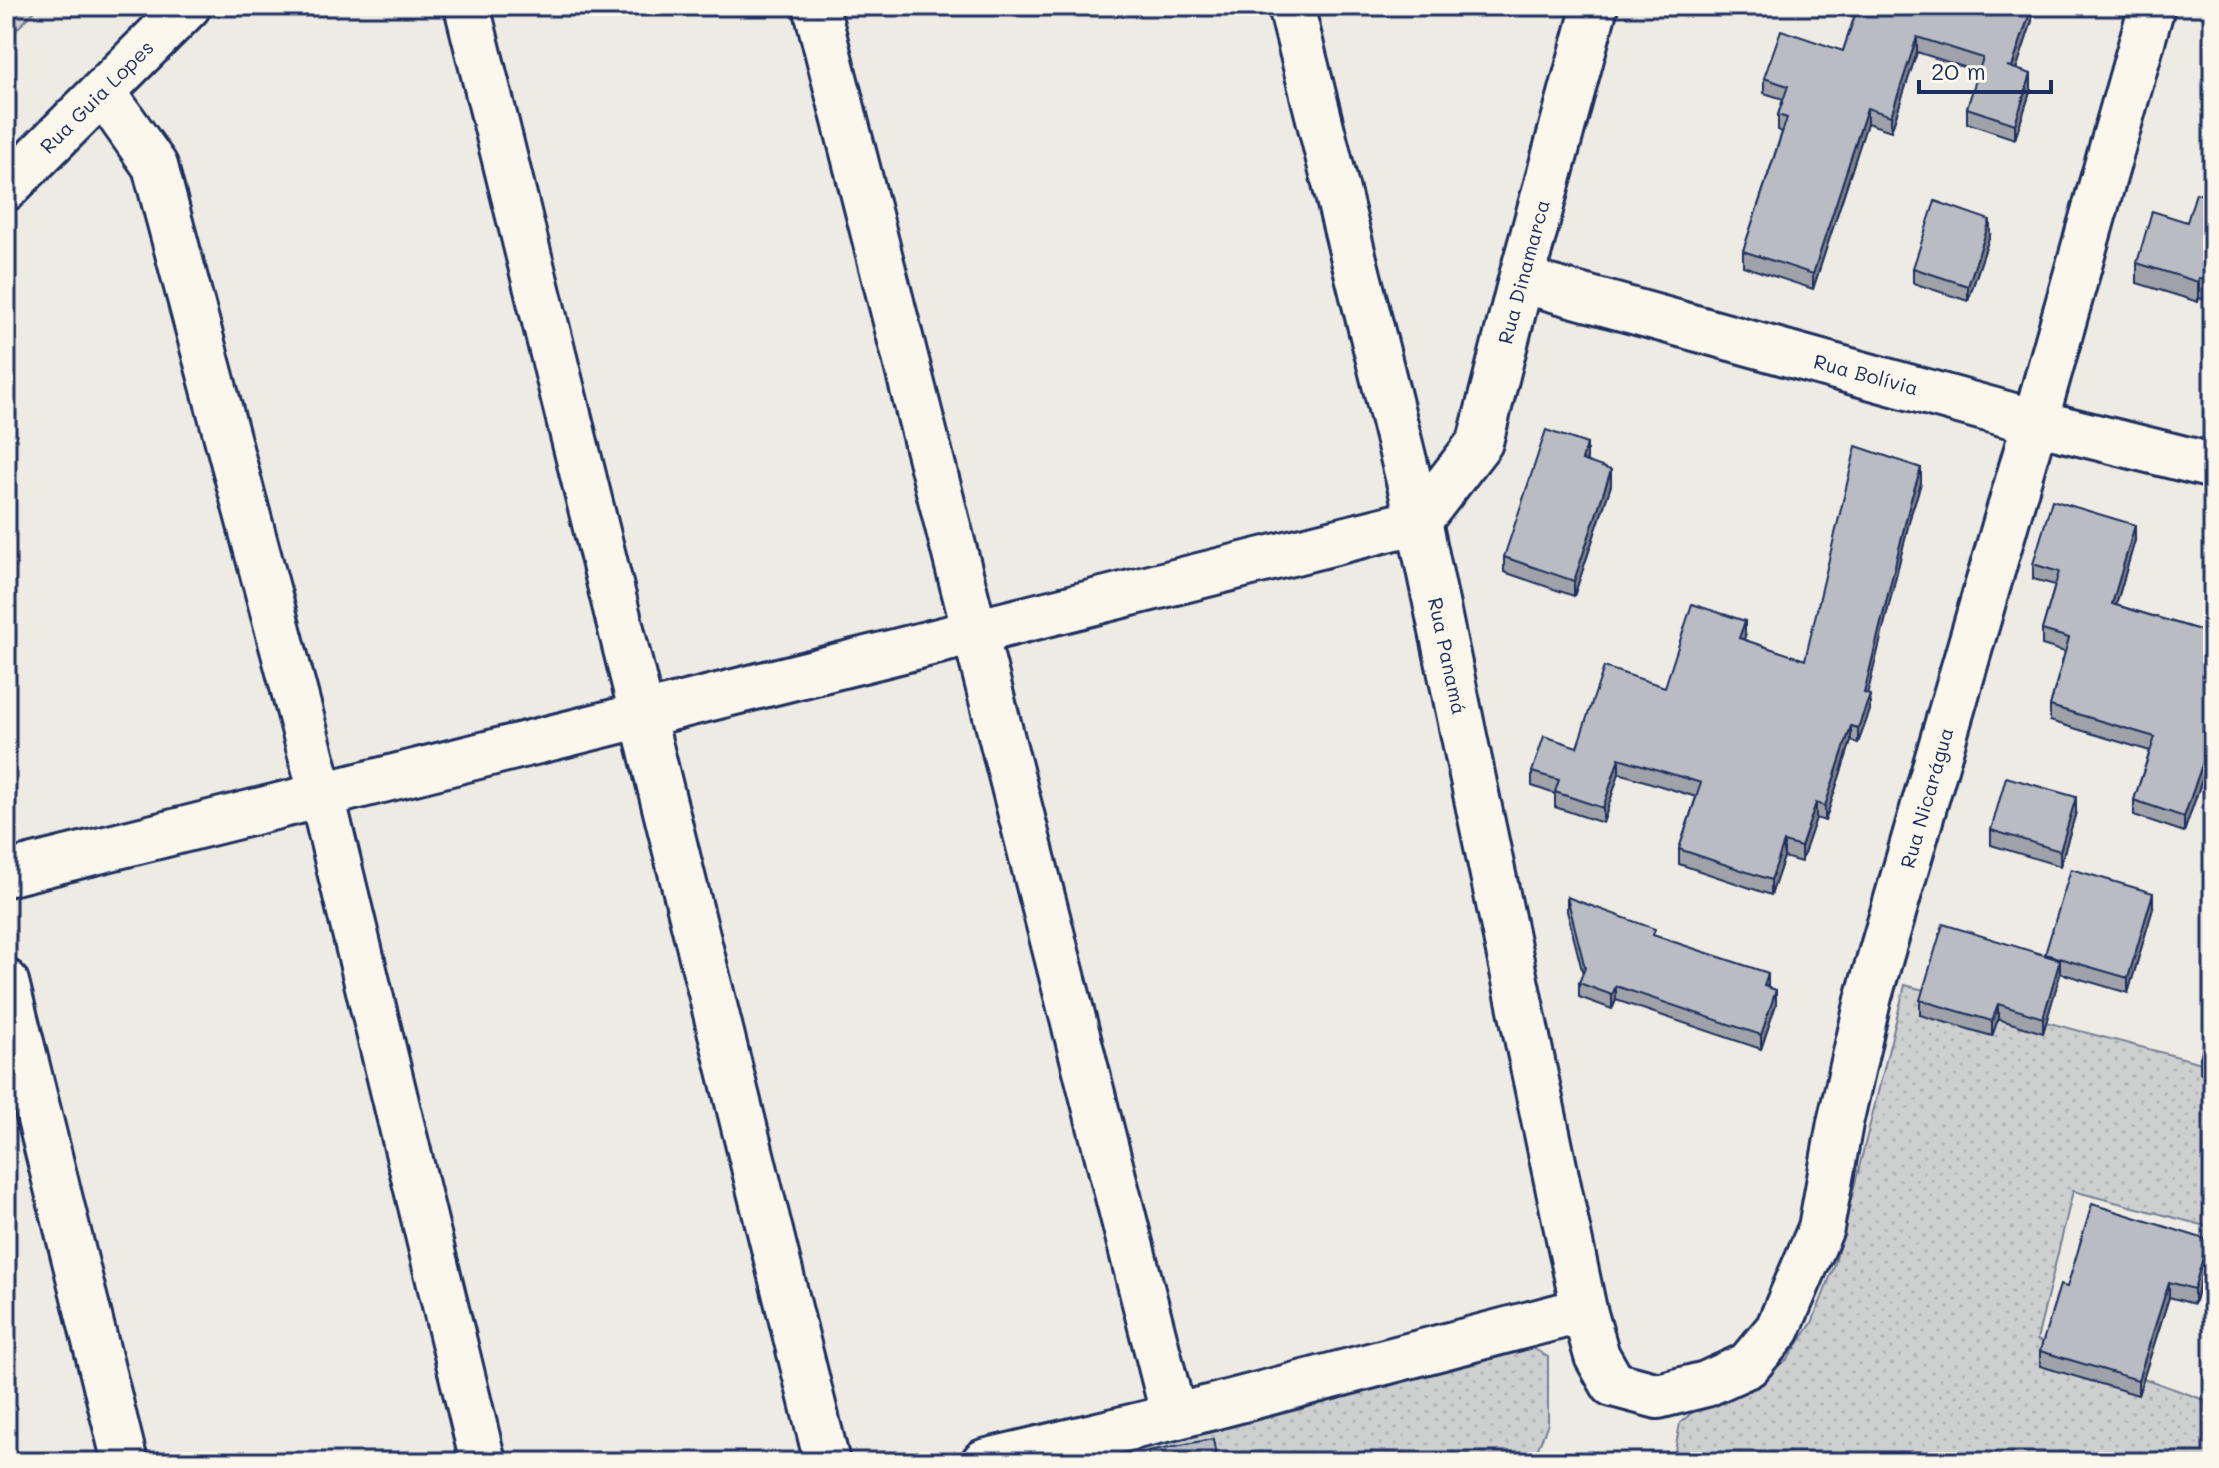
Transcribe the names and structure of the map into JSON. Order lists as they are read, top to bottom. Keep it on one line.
{"streets":{"street":["Rua Guia Lopes","Rua Dinamarca","Rua Bolívia","Rua Panamá","Rua Nicarágua"]},"crossings":[["Rua Dinamarca","Rua Bolívia"],["Rua Dinamarca","Rua Panamá"],["Rua Bolívia","Rua Nicarágua"],["Rua Panamá","Rua Nicarágua"]],"scale_bar":"20 m"}
